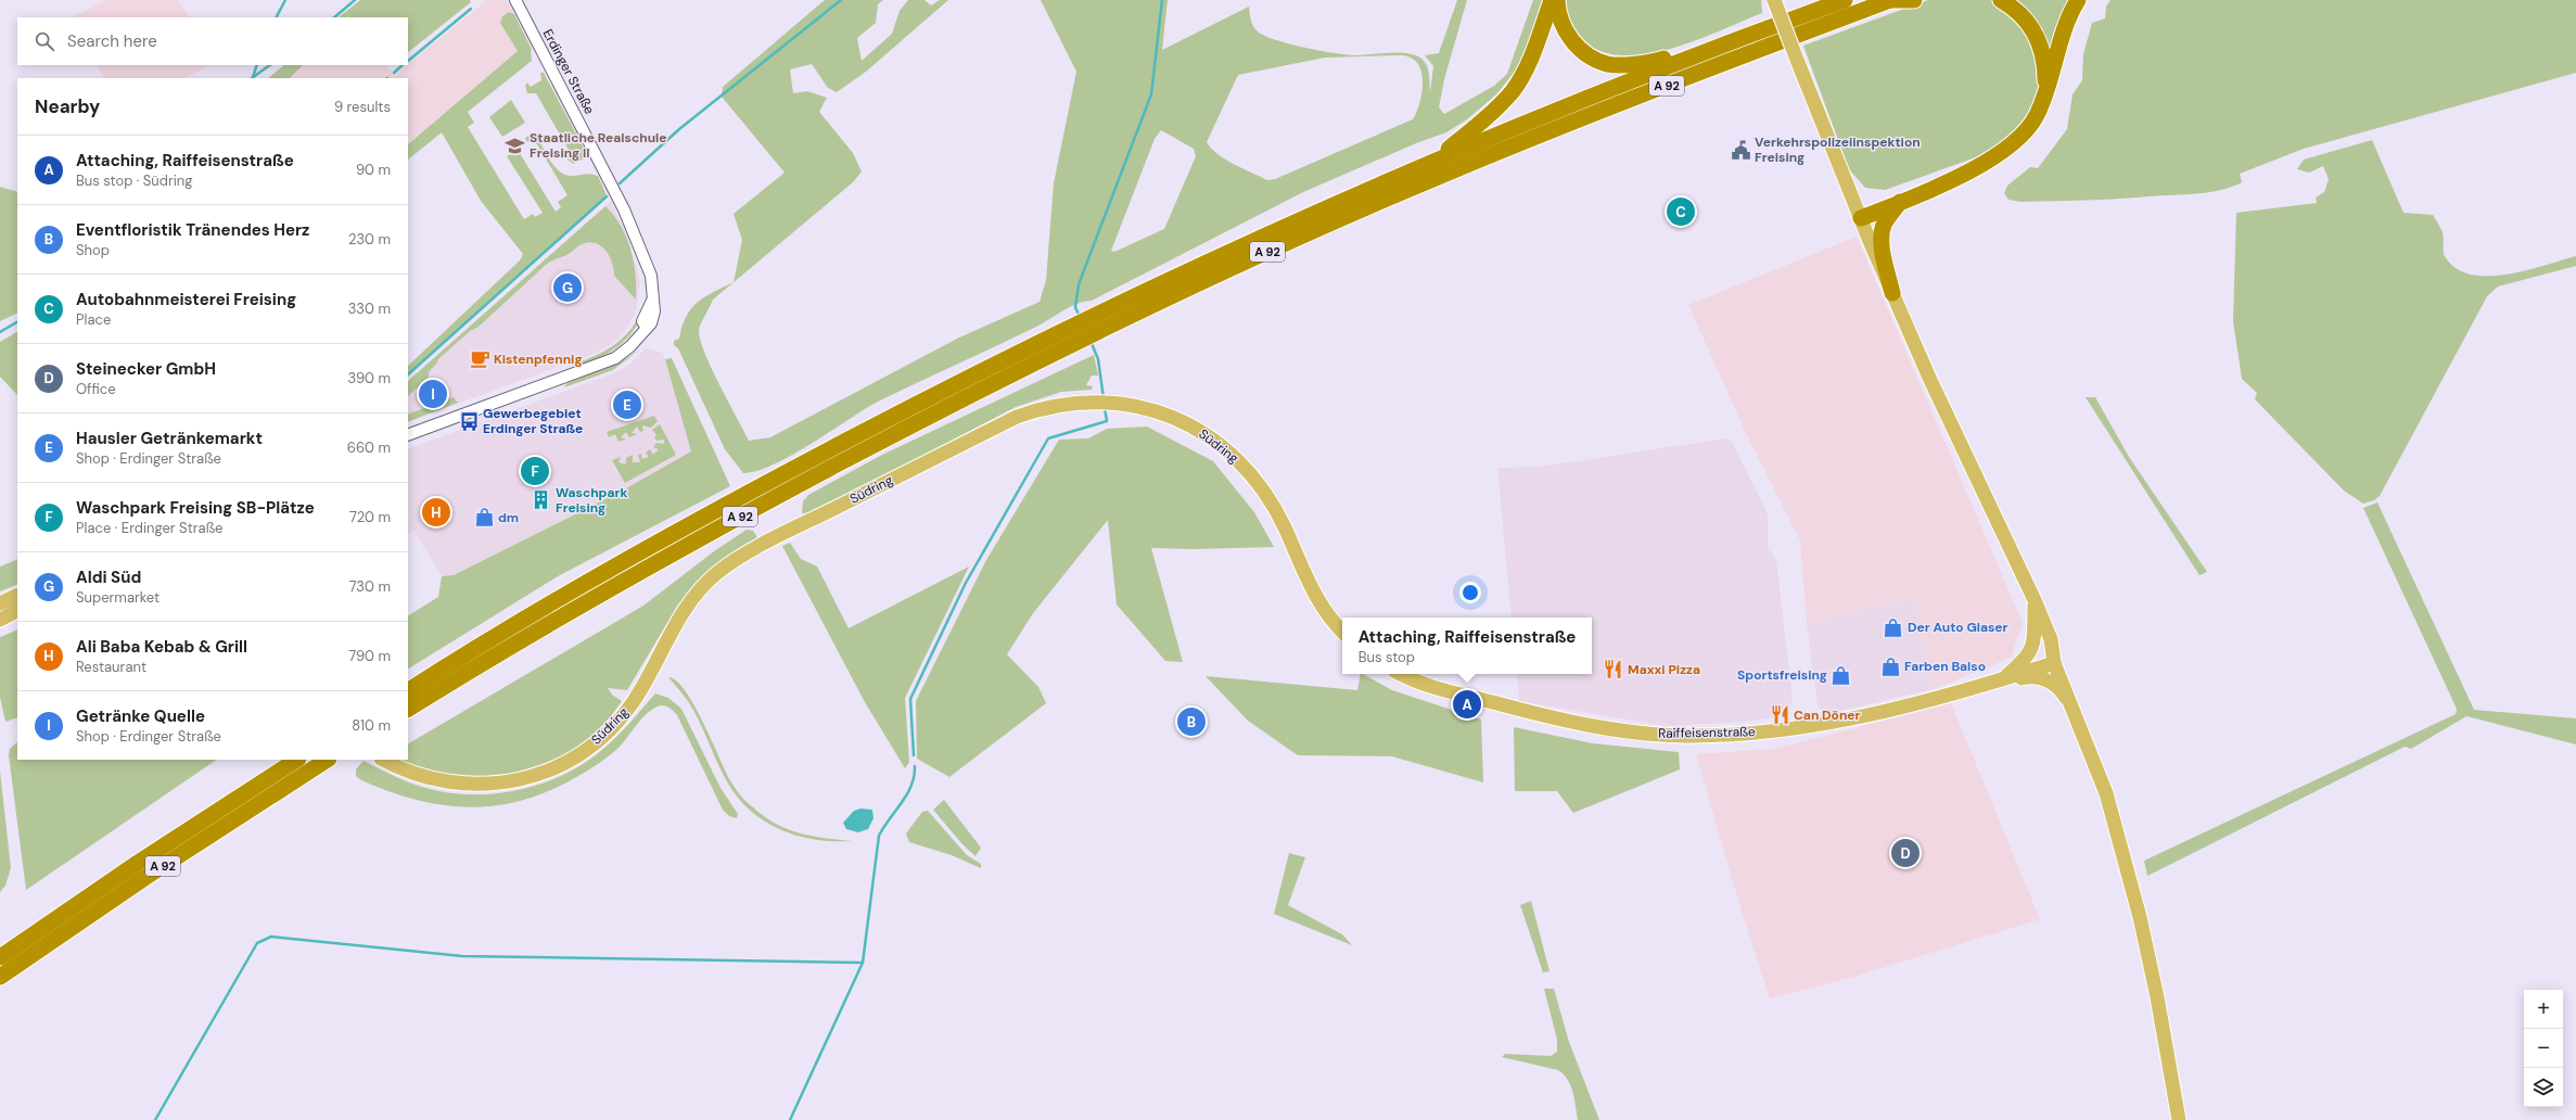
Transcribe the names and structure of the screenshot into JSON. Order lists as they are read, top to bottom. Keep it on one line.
{"streets":{"highway":["A 92"],"main road":["Südring","Raiffeisenstraße"],"street":["Erdinger Straße"]},"places":{"school or university":["Staatliche Realschule Freising II"],"public building":["Verkehrspolizeiinspektion Freising"],"cafe":["Kistenpfennig"],"bus stop":["Gewerbegebiet Erdinger Straße"],"building":["Waschpark Freising"],"shop":["dm","Der Auto Glaser","Farben Balso","Sportsfreising"],"restaurant":["Maxxi Pizza","Can Döner"]},"page":{"search":"Search here","heading":["Nearby","9 results"],"list":[{"mark":"A","name":"Attaching, Raiffeisenstraße","note":"Bus stop · Südring","value":"90 m"},{"mark":"B","name":"Eventfloristik Tränendes Herz","note":"Shop","value":"230 m"},{"mark":"C","name":"Autobahnmeisterei Freising","note":"Place","value":"330 m"},{"mark":"D","name":"Steinecker GmbH","note":"Office","value":"390 m"},{"mark":"E","name":"Hausler Getränkemarkt","note":"Shop · Erdinger Straße","value":"660 m"},{"mark":"F","name":"Waschpark Freising SB-Plätze","note":"Place · Erdinger Straße","value":"720 m"},{"mark":"G","name":"Aldi Süd","note":"Supermarket","value":"730 m"},{"mark":"H","name":"Ali Baba Kebab & Grill","note":"Restaurant","value":"790 m"},{"mark":"I","name":"Getränke Quelle","note":"Shop · Erdinger Straße","value":"810 m"}],"pins":["C","G","I","E","F","H","A","B","D"],"popup":["Attaching, Raiffeisenstraße","Bus stop"],"map_buttons":["+","−"]}}
